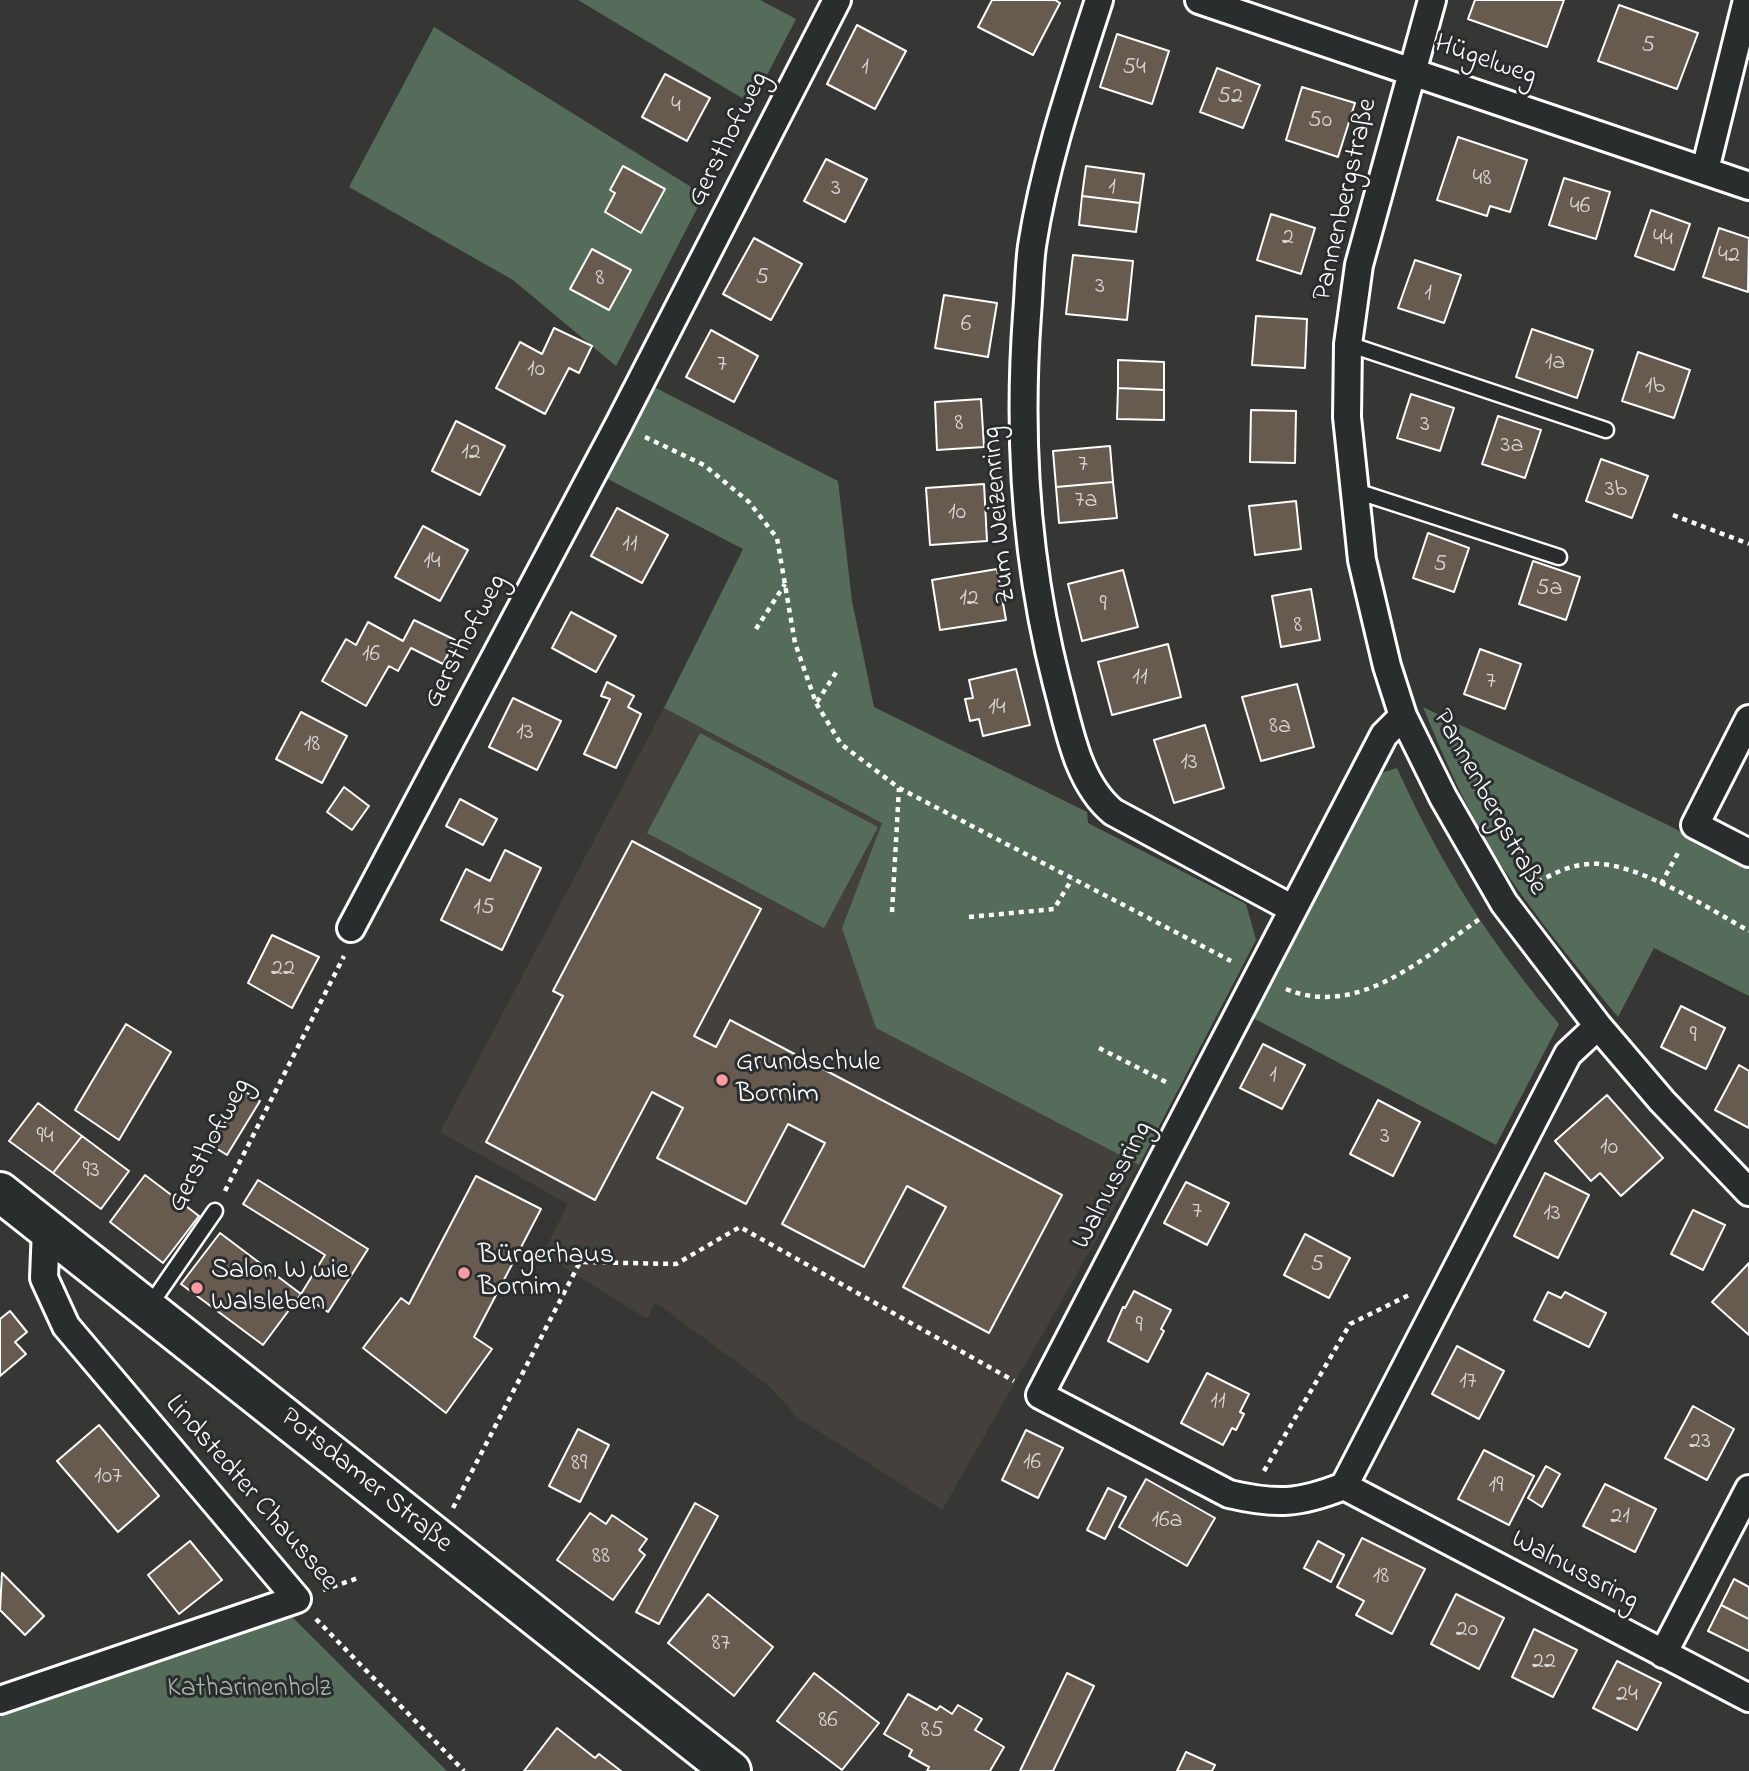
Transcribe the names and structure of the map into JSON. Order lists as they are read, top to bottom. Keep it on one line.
{"streets":{"main road":["Potsdamer Straße"],"street":["Hügelweg","Gersthofweg","Pannenbergstraße","Zum Weizenring","Walnussring","Lindstedter Chaussee"]},"crossings":[["Hügelweg","Pannenbergstraße"],["Gersthofweg","Potsdamer Straße"],["Pannenbergstraße","Walnussring"],["Zum Weizenring","Walnussring"],["Potsdamer Straße","Lindstedter Chaussee"]],"parks":["Katharinenholz"],"places":["Grundschule Bornim","Bürgerhaus Bornim","Salon W wie Walsleben"],"house_numbers":["5","1","54","52","4","50","48","1","3","46","2","44","42","5","8","3","1","6","1a","7","10","1b","8","3","3a","12","7","3b","7a","10","11","14","5","5a","12","9","8","16","11","7","14","8a","13","18","13","15","22","9","1","94","3","10","93","7","13","5","9","17","11","23","16","89","107","19","21","16a","88","18","20","87","22","24","86","85"]}
